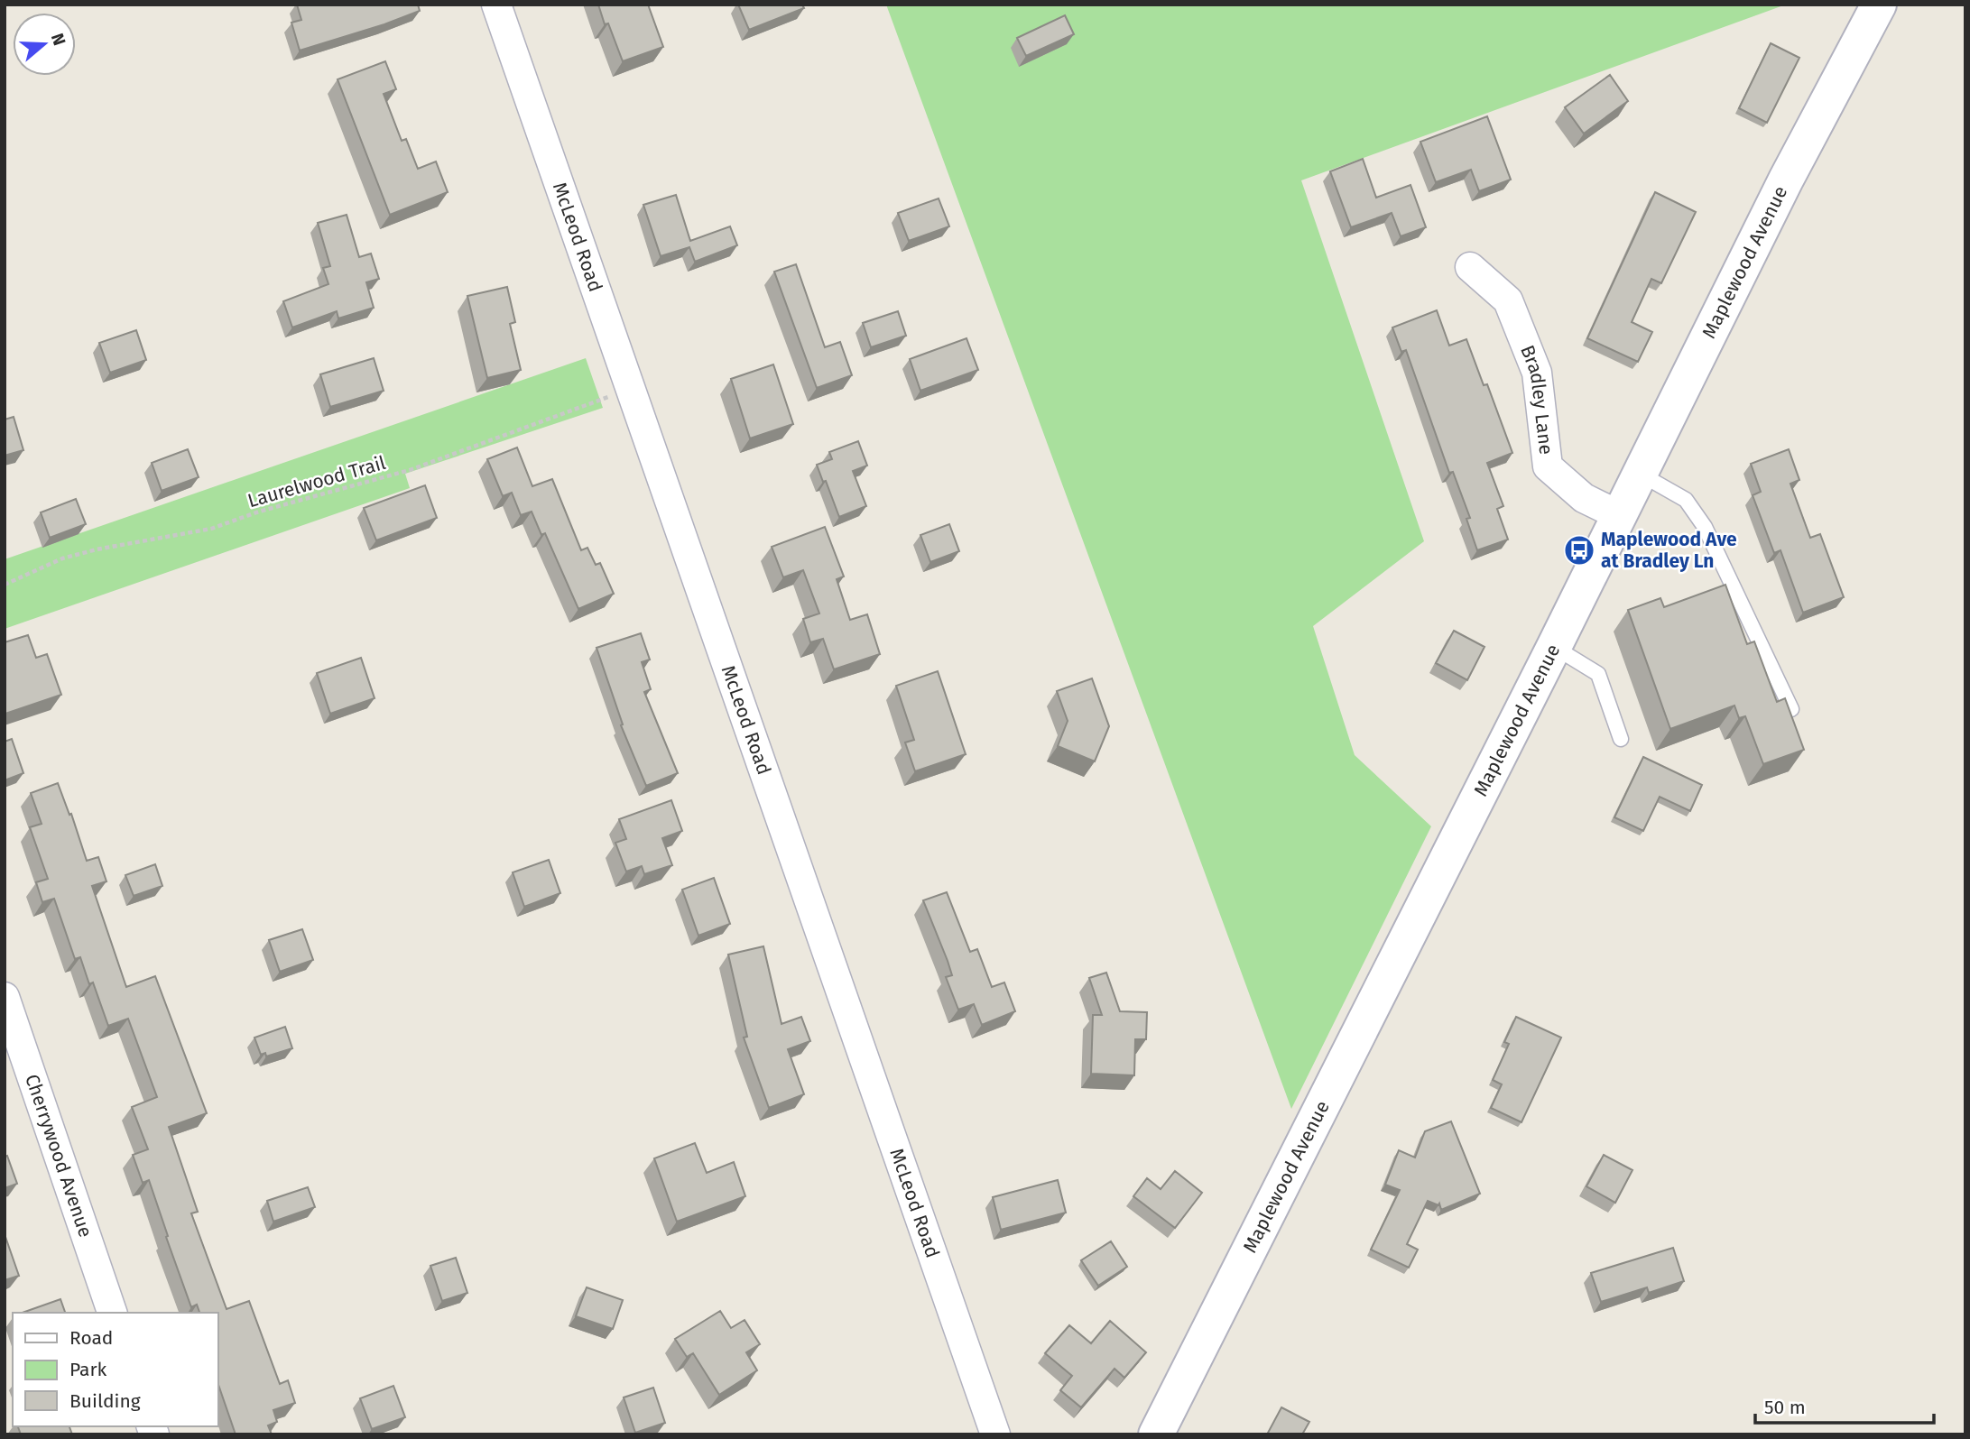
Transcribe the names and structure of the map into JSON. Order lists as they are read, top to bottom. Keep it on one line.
{"streets":{"street":["McLeod Road","Maplewood Avenue","Bradley Lane","Cherrywood Avenue"],"path":["Laurelwood Trail"]},"crossings":[["McLeod Road","Laurelwood Trail"],["Maplewood Avenue","Bradley Lane"]],"places":{"bus stop":["Maplewood Ave at Bradley Ln"]},"legend":["Road","Park","Building"],"scale_bar":"50 m","north":"right"}
